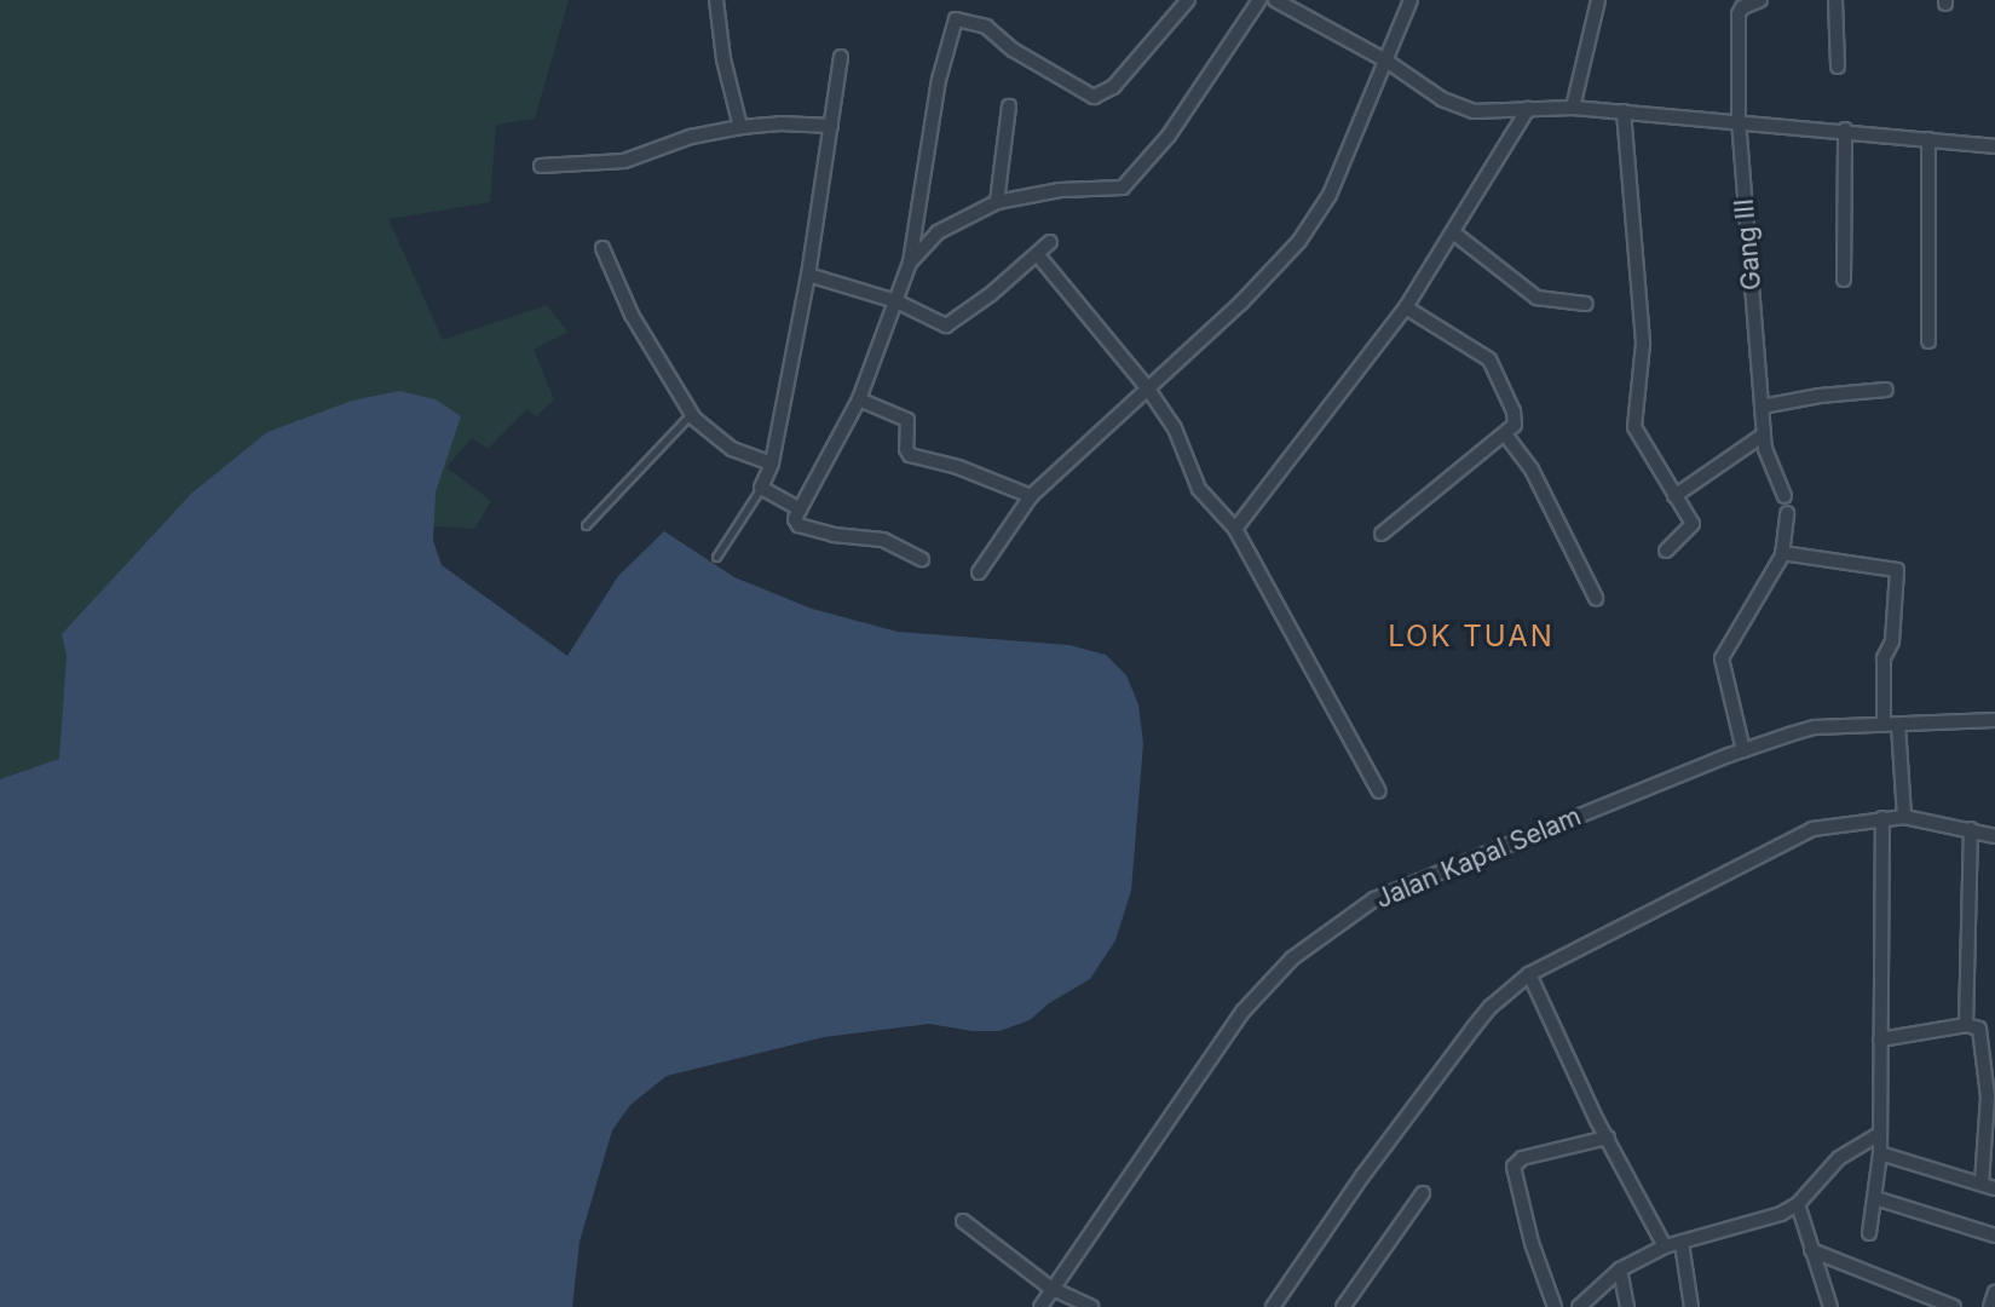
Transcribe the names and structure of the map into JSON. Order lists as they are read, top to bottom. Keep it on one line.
{"streets":{"street":["Gang III","Jalan Kapal Selam"]},"districts":["LOK TUAN"]}
